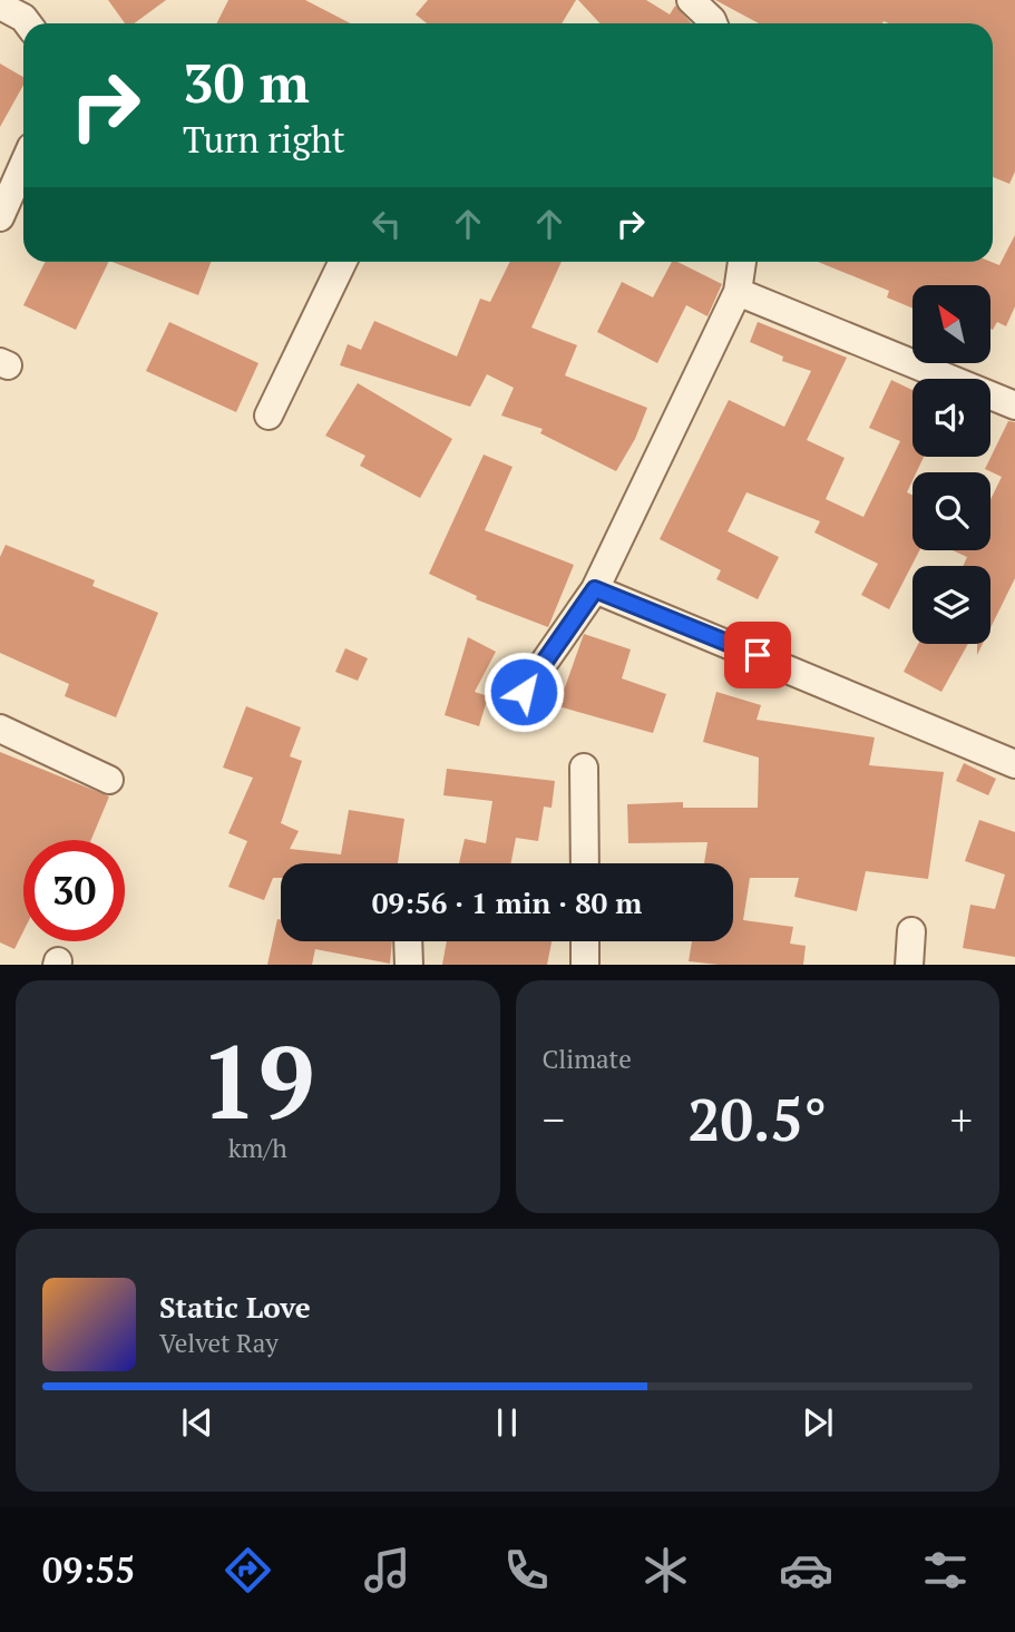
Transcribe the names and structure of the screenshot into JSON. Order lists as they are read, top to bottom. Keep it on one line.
{"north":"top left","page":{"turn":["30 m","Turn right"],"limit":"30","trip":"09:56 · 1 min · 80 m","tile":[["19","km/h"],"Climate"],"heat":["−","20.5°","+"],"song":["Static Love","Velvet Ray"],"tabs":"09:55"}}
